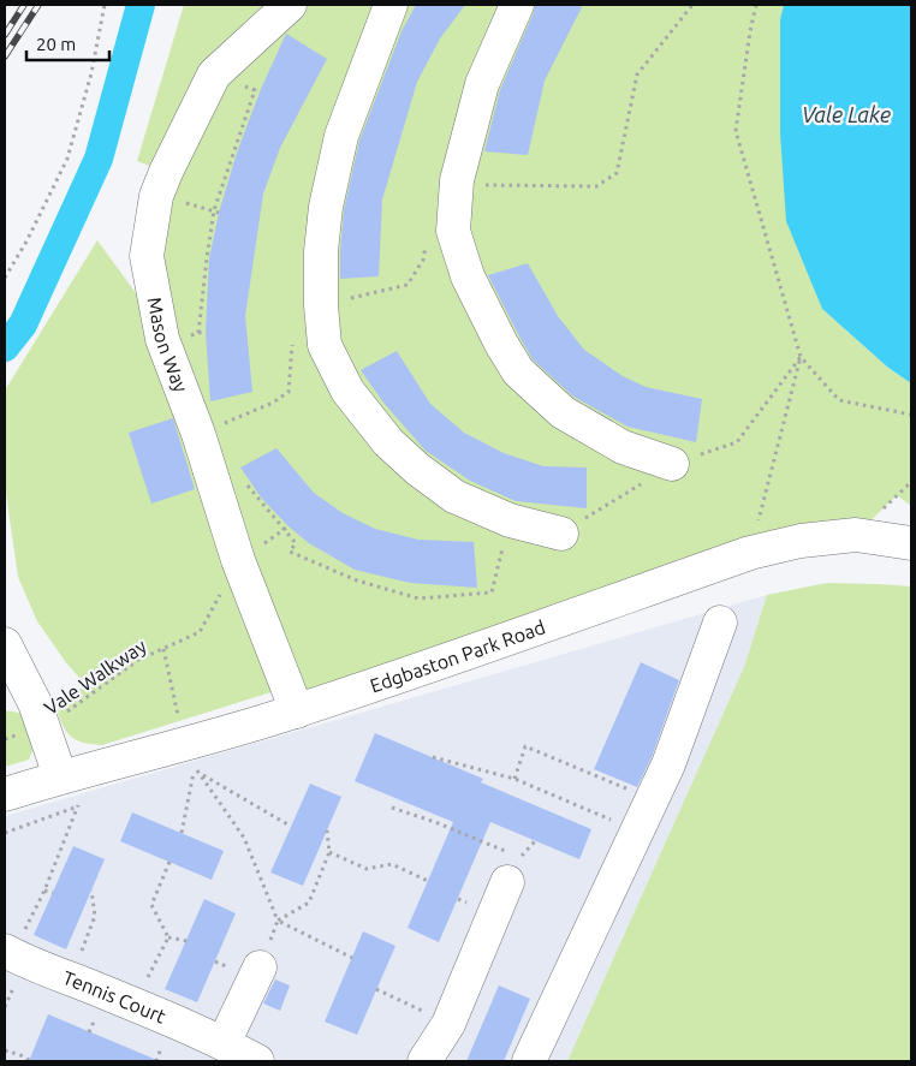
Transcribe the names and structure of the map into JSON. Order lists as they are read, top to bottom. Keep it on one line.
{"streets":{"street":["Mason Way","Edgbaston Park Road","Tennis Court"],"path":["Vale Walkway"]},"crossings":[["Mason Way","Edgbaston Park Road"]],"water":["Vale Lake"],"scale_bar":"20 m"}
